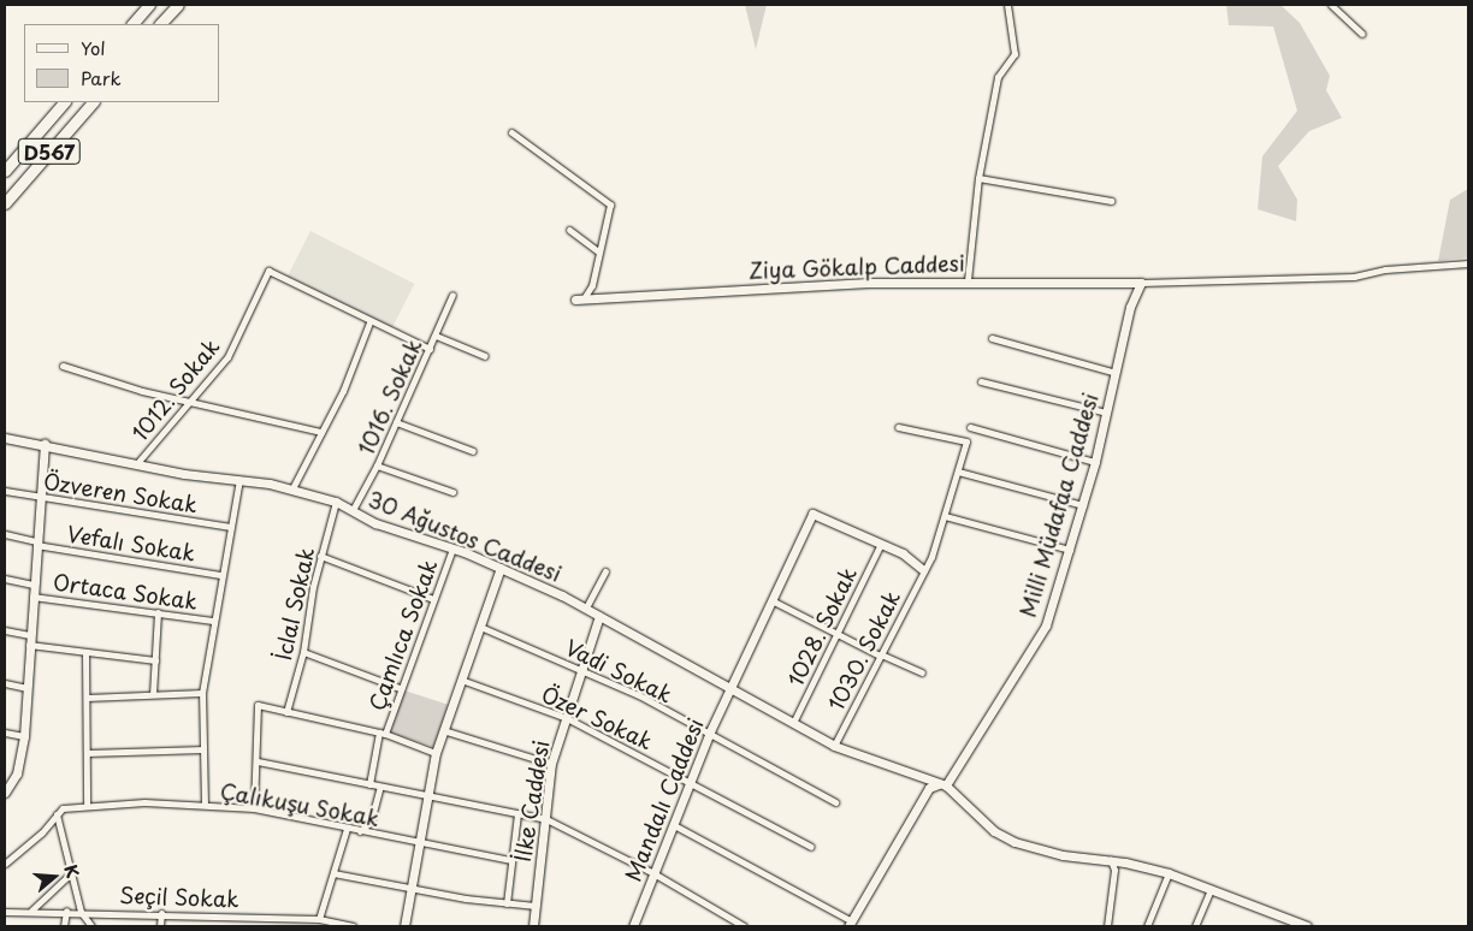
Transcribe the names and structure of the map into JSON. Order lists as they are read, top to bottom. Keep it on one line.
{"streets":{"highway":["D567"],"street":["Ziya Gökalp Caddesi","1012. Sokak","1016. Sokak","Özveren Sokak","Milli Müdafaa Caddesi","30 Ağustos Caddesi","Vefalı Sokak","Ortaca Sokak","İclal Sokak","1028. Sokak","Çamlıca Sokak","1030. Sokak","Vadi Sokak","Özer Sokak","Mandalı Caddesi","İlke Caddesi","Çalıkuşu Sokak","Seçil Sokak"]},"crossings":[["Ziya Gökalp Caddesi","Milli Müdafaa Caddesi"],["1012. Sokak","30 Ağustos Caddesi"],["1016. Sokak","30 Ağustos Caddesi"],["Milli Müdafaa Caddesi","30 Ağustos Caddesi"],["30 Ağustos Caddesi","İclal Sokak"],["30 Ağustos Caddesi","1028. Sokak"],["30 Ağustos Caddesi","Çamlıca Sokak"],["30 Ağustos Caddesi","1030. Sokak"],["30 Ağustos Caddesi","Mandalı Caddesi"],["30 Ağustos Caddesi","İlke Caddesi"],["1028. Sokak","Mandalı Caddesi"],["Vadi Sokak","Mandalı Caddesi"],["Vadi Sokak","İlke Caddesi"],["Özer Sokak","Mandalı Caddesi"],["Özer Sokak","İlke Caddesi"]],"legend":["Yol","Park"],"north":"right"}
